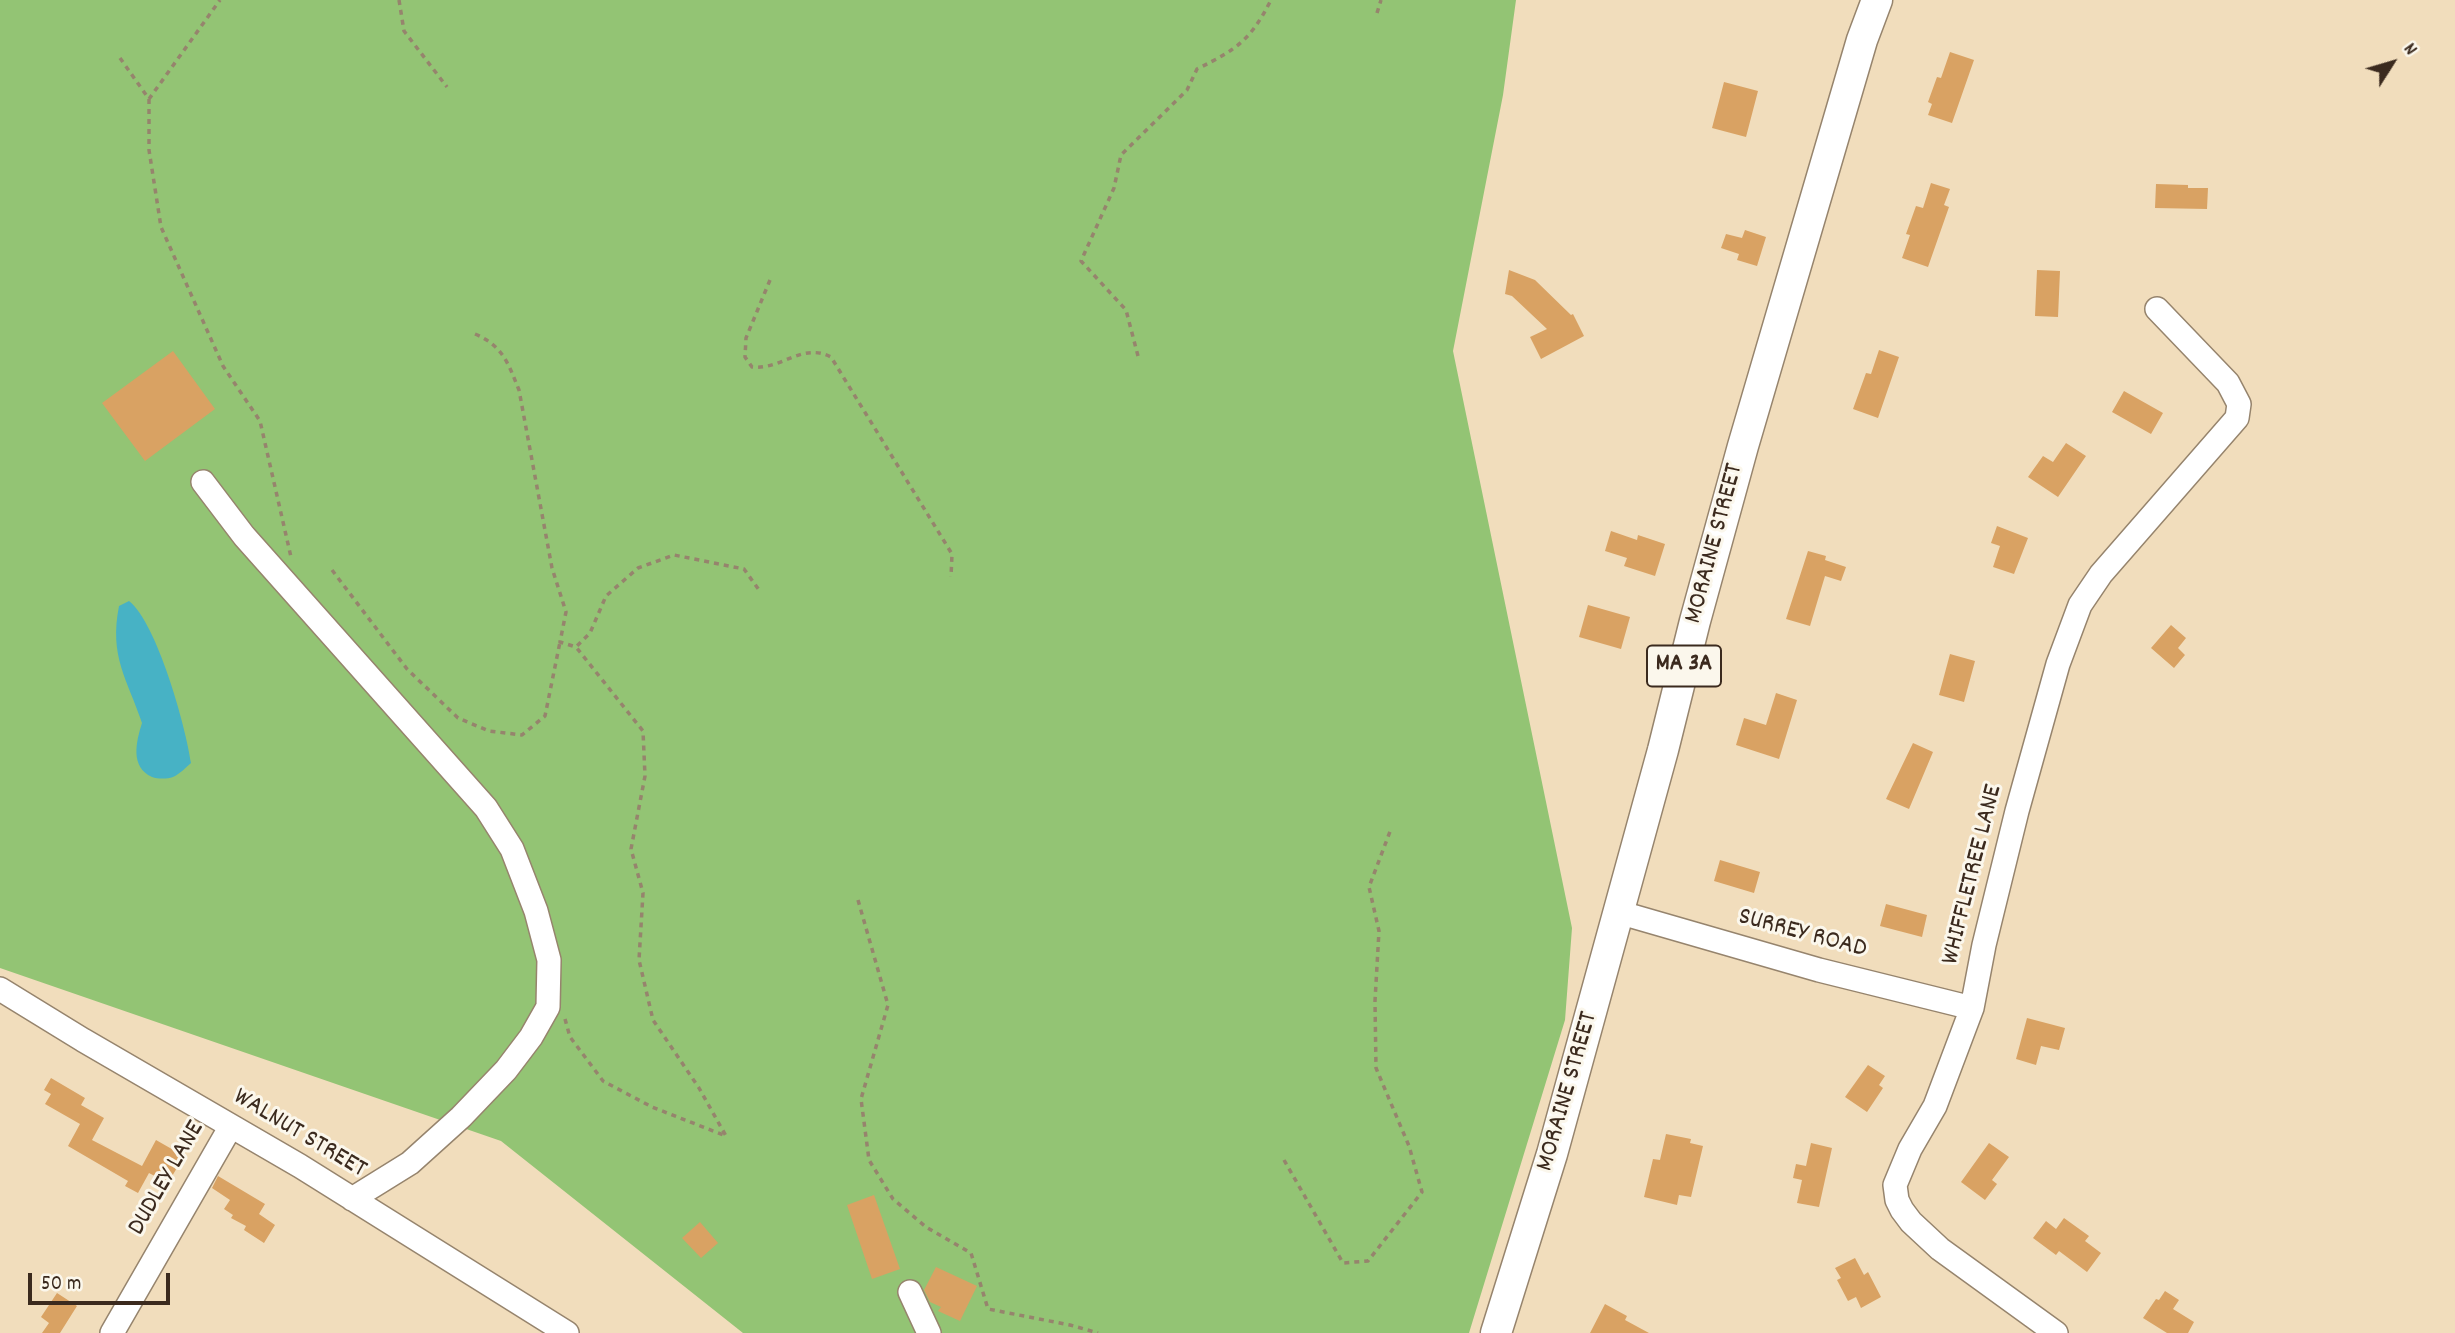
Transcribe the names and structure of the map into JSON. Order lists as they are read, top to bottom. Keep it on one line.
{"streets":{"main road":["MORAINE STREET","MA 3A"],"street":["WHIFFLETREE LANE","SURREY ROAD","WALNUT STREET","DUDLEY LANE"]},"crossings":[["MORAINE STREET","SURREY ROAD"],["WHIFFLETREE LANE","SURREY ROAD"],["WALNUT STREET","DUDLEY LANE"]],"scale_bar":"50 m","north":"top right"}
